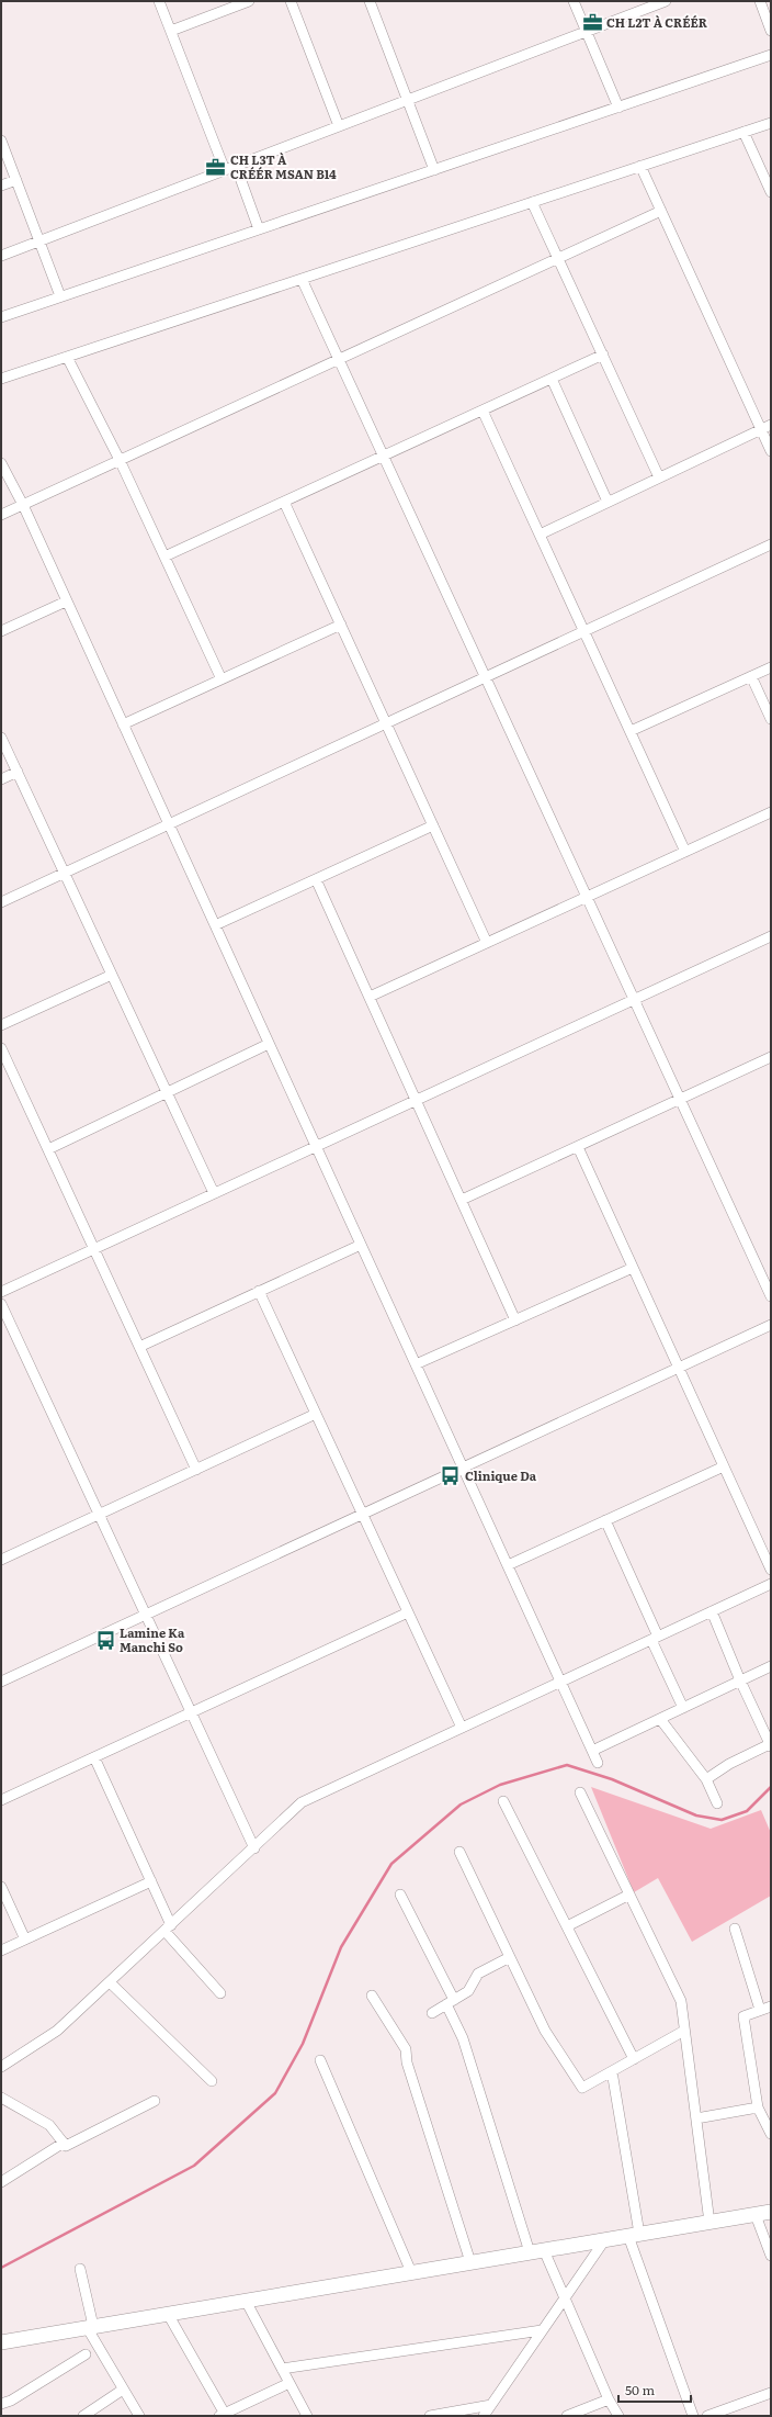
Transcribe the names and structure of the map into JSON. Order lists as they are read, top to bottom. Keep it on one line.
{"places":{"office":["CH L2T À CRÉÉR","CH L3T À CRÉÉR MSAN B14"],"bus stop":["Clinique Da","Lamine Ka Manchi So"]},"scale_bar":"50 m"}
